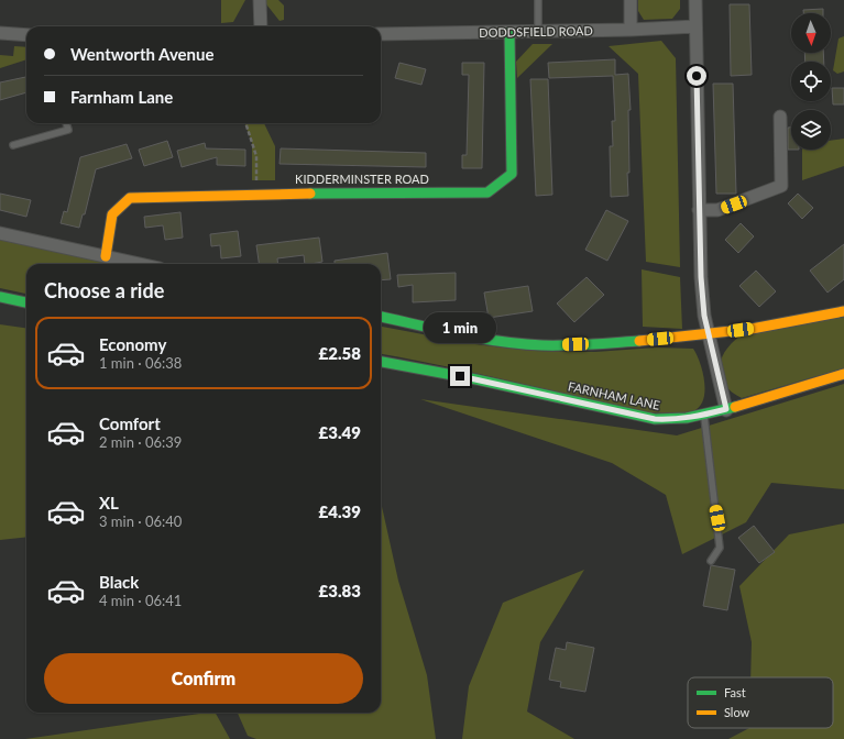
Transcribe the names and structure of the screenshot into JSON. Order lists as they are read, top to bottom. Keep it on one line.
{"streets":{"street":["DODDSFIELD ROAD","KIDDERMINSTER ROAD","FARNHAM LANE"]},"crossings":[["DODDSFIELD ROAD","KIDDERMINSTER ROAD"]],"legend":["Fast","Slow"],"north":"bottom","page":{"banner":["Wentworth Avenue","Farnham Lane"],"heading":"Choose a ride","bubble":"1 min","list":[{"name":"Economy","note":"1 min · 06:38","value":"£2.58"},{"name":"Comfort","note":"2 min · 06:39","value":"£3.49"},{"name":"XL","note":"3 min · 06:40","value":"£4.39"},{"name":"Black","note":"4 min · 06:41","value":"£3.83"}],"buttons":"Confirm"}}
